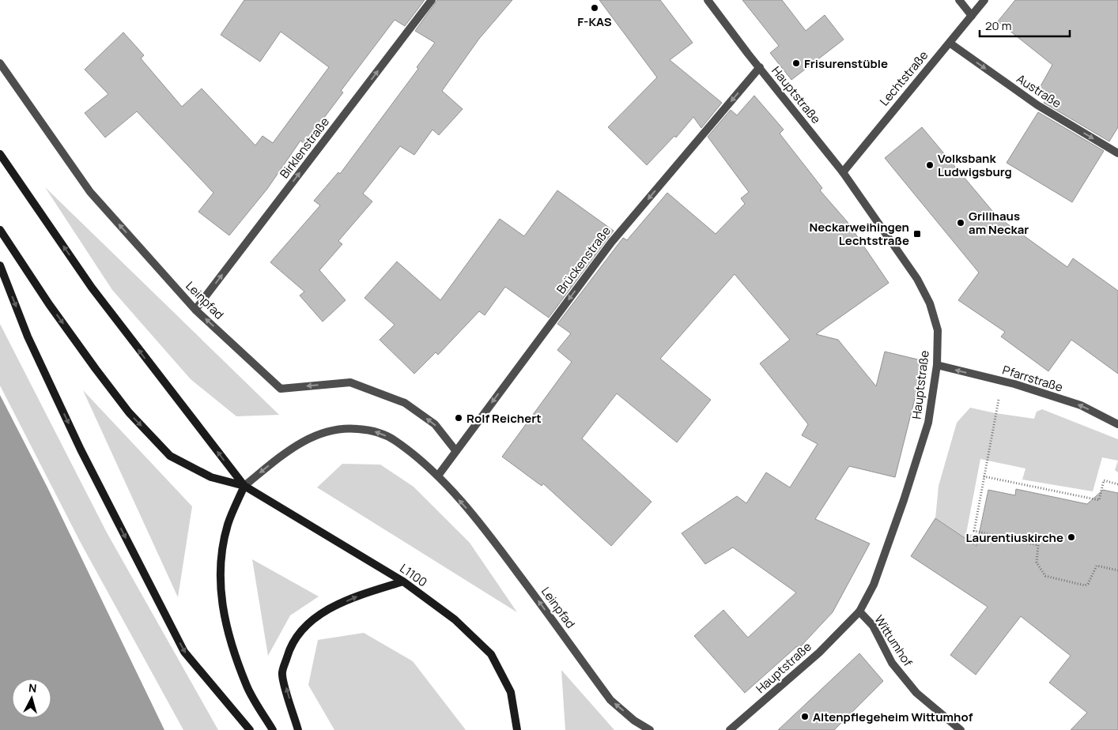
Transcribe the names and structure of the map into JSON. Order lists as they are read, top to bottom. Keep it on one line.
{"streets":{"main road":["L1100"],"street":["Lechtstraße","Austraße","Hauptstraße","Birklenstraße","Brückenstraße","Leinpfad","Pfarrstraße","Wittumhof"]},"crossings":[["Lechtstraße","Austraße"],["Lechtstraße","Hauptstraße"],["Hauptstraße","Brückenstraße"],["Hauptstraße","Pfarrstraße"],["Hauptstraße","Wittumhof"],["Birklenstraße","Leinpfad"],["Brückenstraße","Leinpfad"],["Leinpfad","L1100"]],"one_way":["Austraße","Birklenstraße","Brückenstraße","Leinpfad","Pfarrstraße"],"places":{"other":["F-KAS","Frisurenstüble","Volksbank Ludwigsburg","Grillhaus am Neckar","Rolf Reichert","Laurentiuskirche","Altenpflegeheim Wittumhof"],"transit":["Neckarweihingen Lechtstraße"]},"scale_bar":"20 m","north":"top"}
